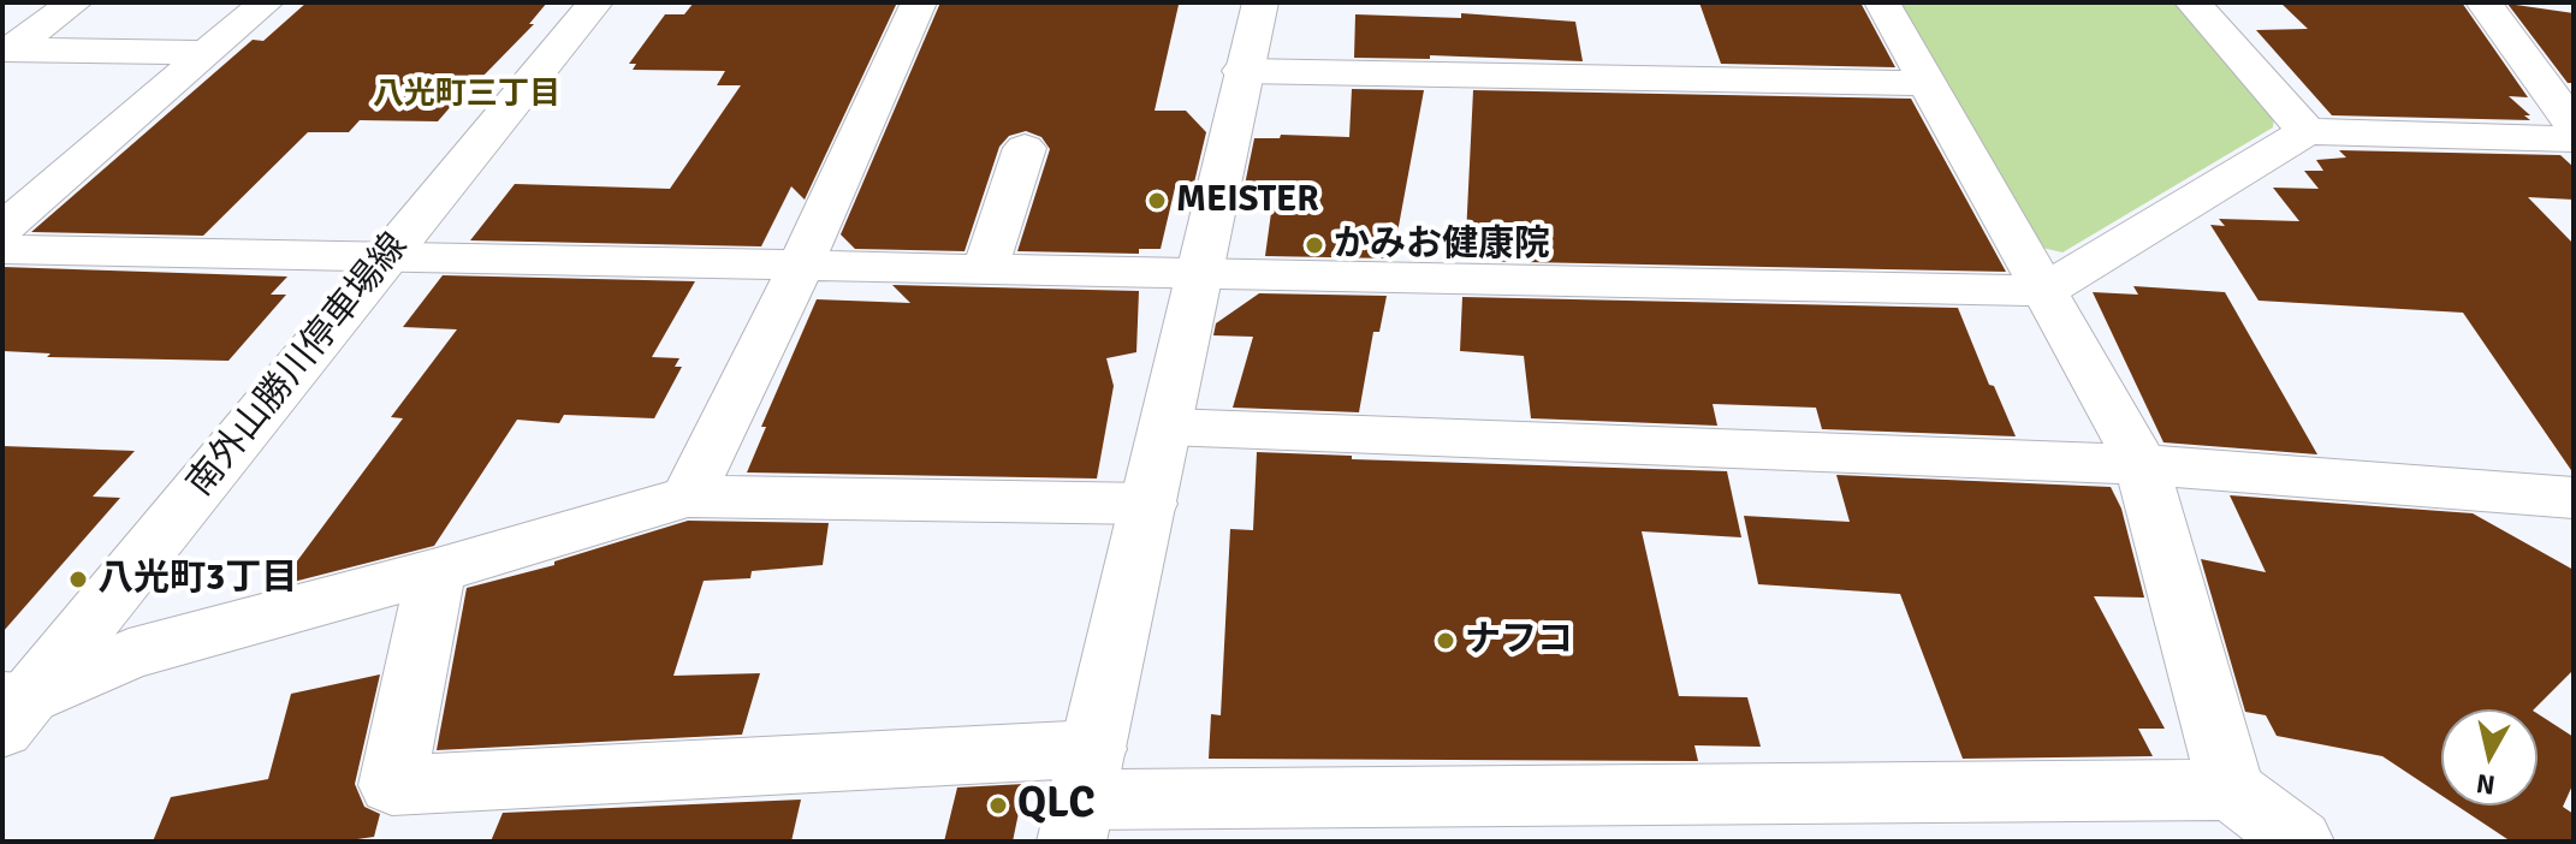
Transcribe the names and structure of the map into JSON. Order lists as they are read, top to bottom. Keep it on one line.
{"streets":{"street":["南外山勝川停車場線"]},"districts":["八光町三丁目"],"places":["MEISTER","かみお健康院","八光町3丁目","ナフコ","QLC"],"north":"bottom"}
